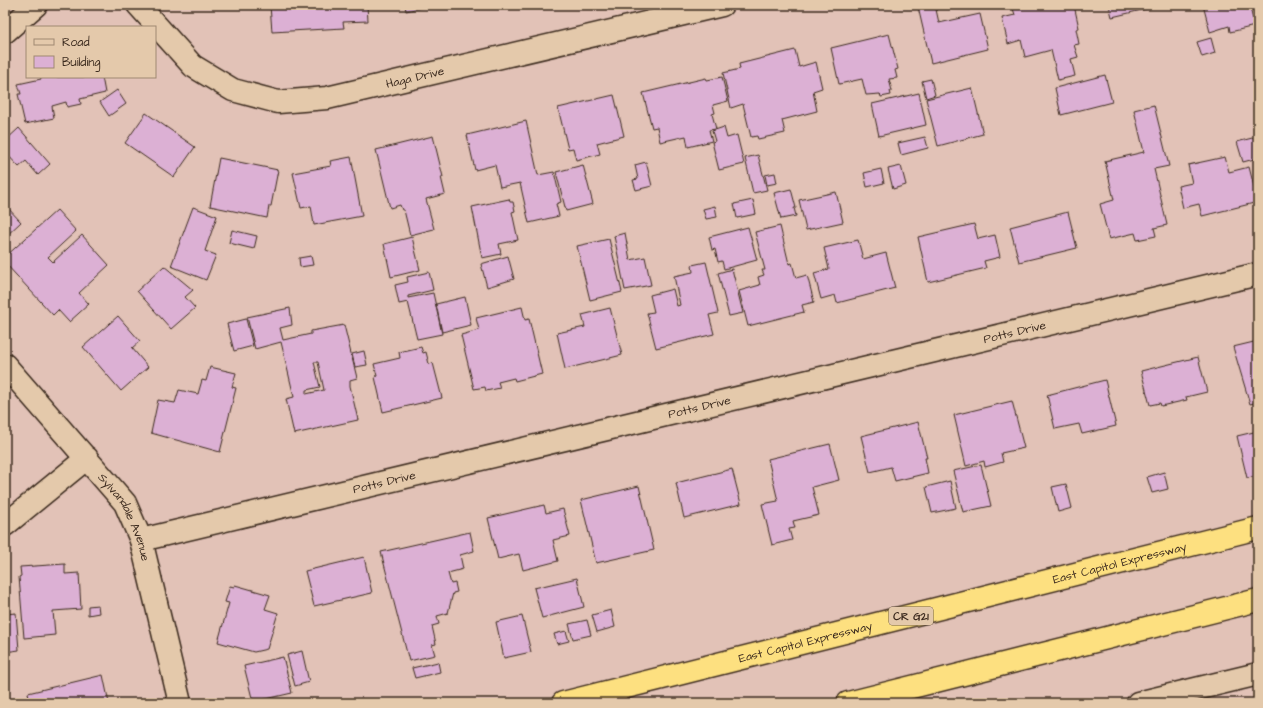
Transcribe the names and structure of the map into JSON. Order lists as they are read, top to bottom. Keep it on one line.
{"streets":{"highway":["East Capitol Expressway","CR G21"],"street":["Haga Drive","Potts Drive","Sylvandale Avenue"]},"crossings":[["Potts Drive","Sylvandale Avenue"]],"legend":["Road","Building"]}
